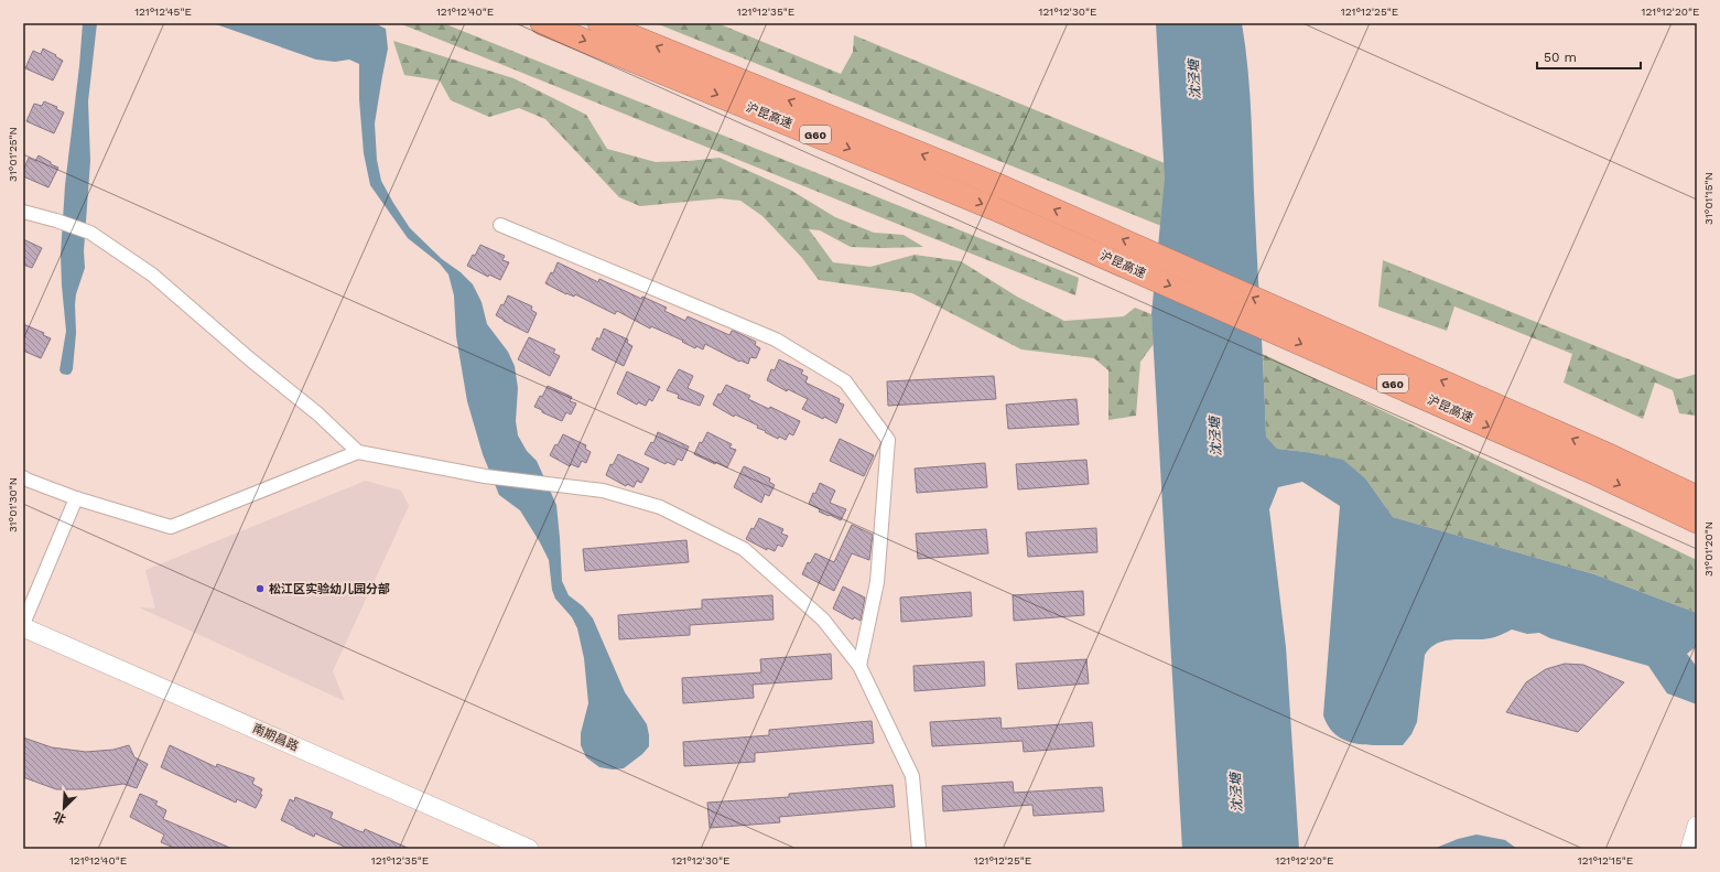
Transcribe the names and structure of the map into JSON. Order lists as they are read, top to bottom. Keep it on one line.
{"streets":{"highway":["沪昆高速","G60"],"main road":["南期昌路"]},"water":["沈泾塘"],"places":["松江区实验幼儿园分部"],"scale_bar":"50 m","north":"bottom left","coordinates":["121°12'45\"E","121°12'40\"E","121°12'35\"E","121°12'30\"E","121°12'25\"E","121°12'20\"E","31°01'25\"N","31°01'15\"N","31°01'30\"N","31°01'20\"N","121°12'15\"E"]}
